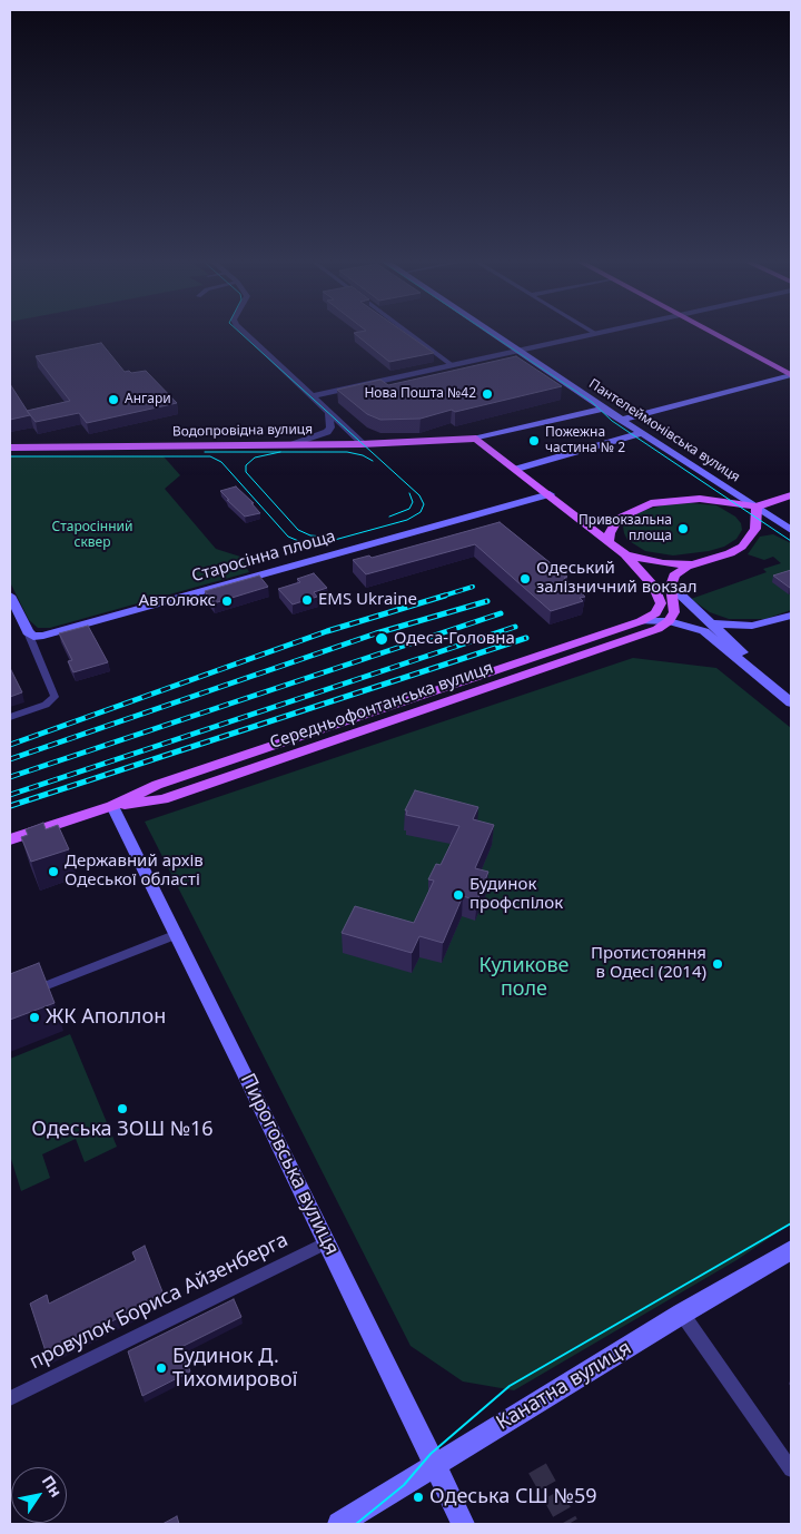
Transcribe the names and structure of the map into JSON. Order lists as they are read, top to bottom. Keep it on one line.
{"streets":{"main road":["Водопровідна вулиця","Пантелеймонівська вулиця","Старосінна площа","Середньофонтанська вулиця","Пироговська вулиця","Канатна вулиця"],"street":["провулок Бориса Айзенберга"]},"crossings":[["Середньофонтанська вулиця","Пироговська вулиця"],["Пироговська вулиця","провулок Бориса Айзенберга"],["Пироговська вулиця","Канатна вулиця"]],"parks":["Старосінний сквер","Куликове поле"],"places":["Нова Пошта №42","Ангари","Пожежна частина № 2","Привокзальна площа","Одеський залізничний вокзал","EMS Ukraine","Автолюкс","Одеса-Головна","Державний архів Одеської області","Будинок профспілок","Протистояння в Одесі (2014)","ЖК Аполлон","Одеська ЗОШ №16","Будинок Д. Тихомирової","Одеська CШ №59"],"north":"top right"}
